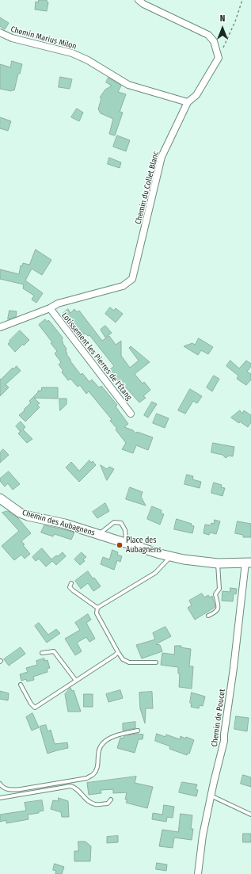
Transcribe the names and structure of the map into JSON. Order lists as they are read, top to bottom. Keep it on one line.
{"streets":{"street":["Chemin Marius Milon","Chemin du Collet Blanc","Lotissement les Pierres de l'Étang","Chemin des Aubagnens","Chemin de Poucet"]},"crossings":[["Chemin Marius Milon","Chemin du Collet Blanc"],["Chemin du Collet Blanc","Lotissement les Pierres de l'Étang"],["Chemin des Aubagnens","Chemin de Poucet"]],"places":["Place des Aubagnens"],"north":"top"}
